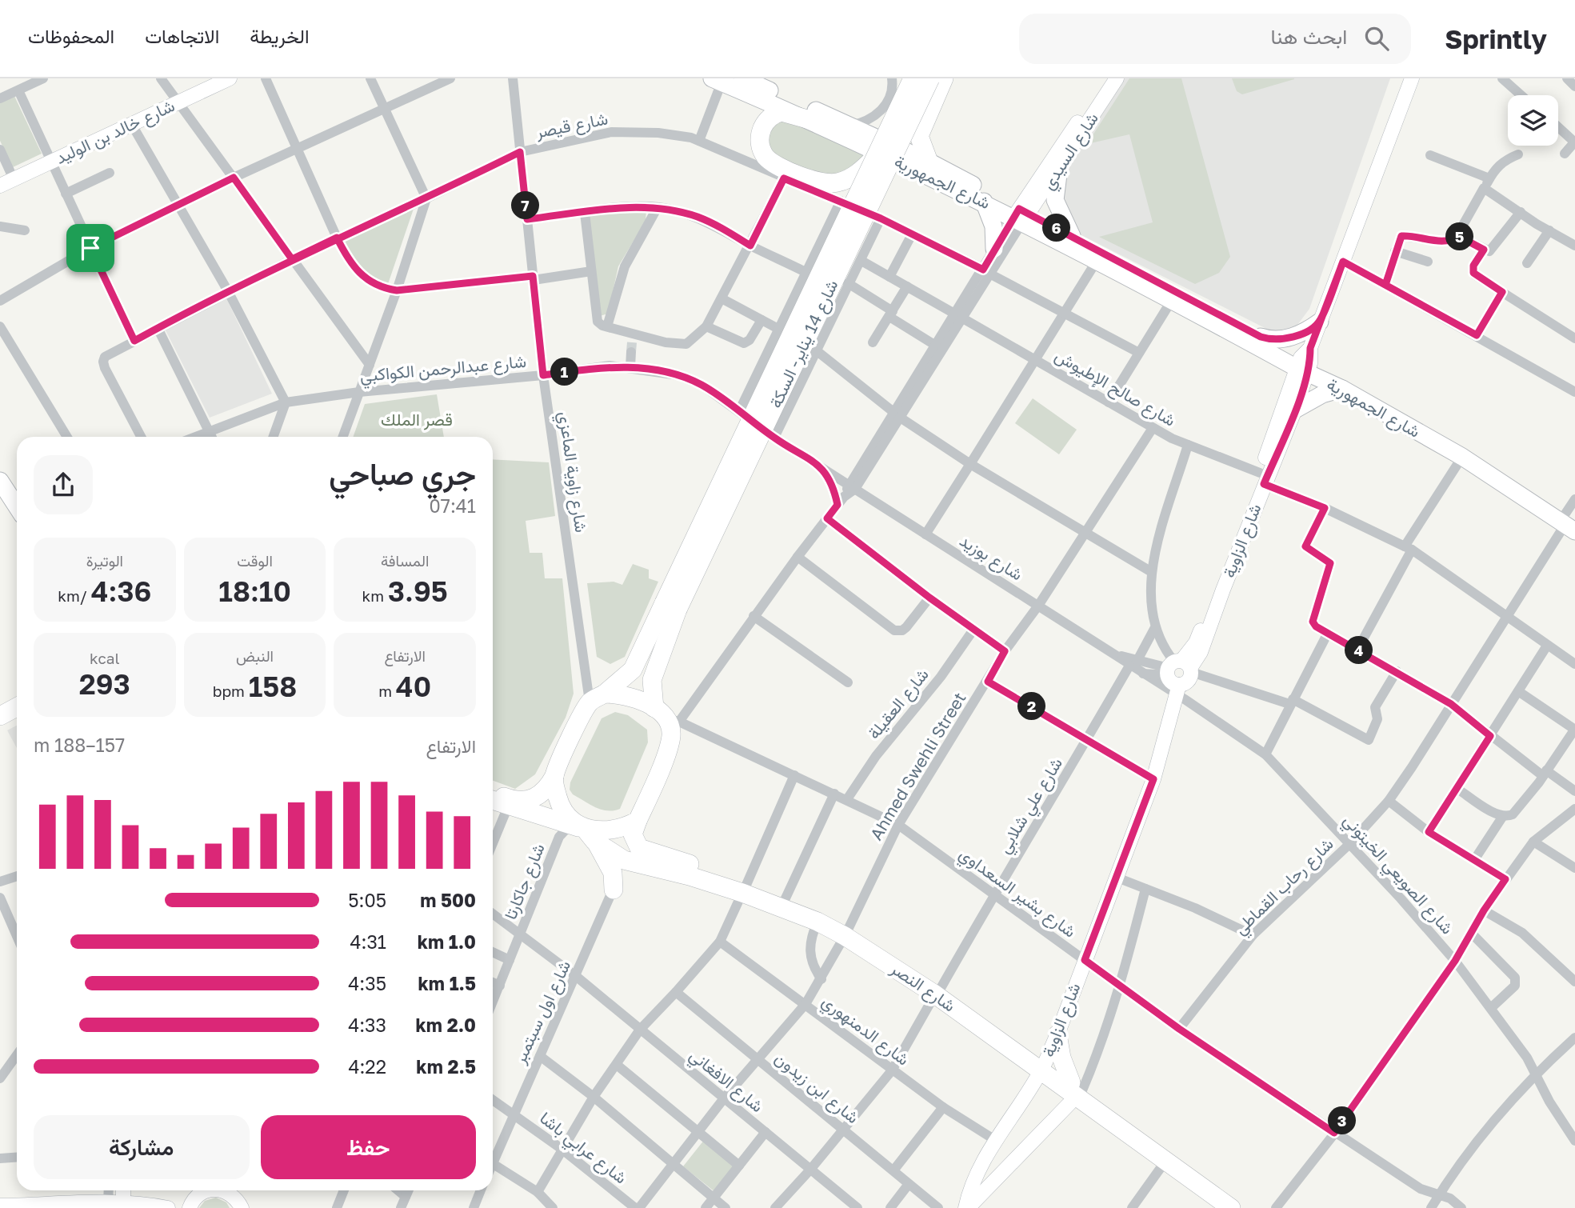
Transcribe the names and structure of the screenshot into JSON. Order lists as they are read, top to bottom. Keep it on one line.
{"streets":{"highway":["شارع 14 يناير- السكة","شارع النصر"],"main road":["شارع خالد بن الوليد","شارع السيدي","شارع الجمهورية","شارع الزاوية"],"street":["شارع قيصر","شارع عبدالرحمن الكواكبي","شارع صالح الإطيوش","شارع زاوية الماعزي","شارع بوزيد","شارع العقيلة","Ahmed Swehli Street","شارع علي شلابي","شارع الصويعي الخيتوني","شارع جاكارتا","شارع رحاب القماطي","شارع بشير السعداوي","شارع اول سبتمبر","شارع الدمنهوري","شارع الافغاني","شارع ابن زيدون","شارع عرابي باشا"]},"crossings":[["شارع قيصر","شارع زاوية الماعزي"],["شارع السيدي","شارع الجمهورية"],["شارع الجمهورية","شارع الزاوية"],["شارع الجمهورية","شارع رحاب القماطي"],["شارع عبدالرحمن الكواكبي","شارع زاوية الماعزي"],["شارع عبدالرحمن الكواكبي","شارع بوزيد"],["شارع صالح الإطيوش","شارع الزاوية"],["شارع صالح الإطيوش","Ahmed Swehli Street"],["شارع صالح الإطيوش","شارع رحاب القماطي"],["شارع الزاوية","شارع بوزيد"],["شارع الزاوية","شارع الصويعي الخيتوني"],["شارع الزاوية","شارع بشير السعداوي"],["شارع الزاوية","شارع النصر"],["شارع الزاوية","شارع الدمنهوري"],["شارع بوزيد","Ahmed Swehli Street"],["شارع بوزيد","شارع علي شلابي"],["شارع بوزيد","شارع الصويعي الخيتوني"],["شارع العقيلة","شارع بشير السعداوي"],["Ahmed Swehli Street","شارع بشير السعداوي"],["Ahmed Swehli Street","شارع النصر"],["Ahmed Swehli Street","شارع الدمنهوري"],["Ahmed Swehli Street","شارع الافغاني"],["Ahmed Swehli Street","شارع ابن زيدون"],["Ahmed Swehli Street","شارع عرابي باشا"],["شارع علي شلابي","شارع بشير السعداوي"],["شارع علي شلابي","شارع النصر"],["شارع علي شلابي","شارع الدمنهوري"],["شارع علي شلابي","شارع الافغاني"],["شارع علي شلابي","شارع ابن زيدون"],["شارع الصويعي الخيتوني","شارع رحاب القماطي"],["شارع جاكارتا","شارع النصر"],["شارع جاكارتا","شارع الافغاني"],["شارع رحاب القماطي","شارع بشير السعداوي"],["شارع النصر","شارع اول سبتمبر"],["شارع اول سبتمبر","شارع الافغاني"],["شارع اول سبتمبر","شارع عرابي باشا"]],"parks":["قصر الملك"],"page":{"header":"Sprintly","search":"ابحث هنا","nav":["الخريطة","الاتجاهات","المحفوظات"],"pins":["7","6","5","1","4","2","3"],"heading":["جري صباحي","07:41"],"stats":[["المسافة","3.95 km"],["الوقت","18:10"],["الوتيرة","4:36 /km"],["الارتفاع","40 m"],["النبض","158 bpm"],["kcal","293"]],"chart":["الارتفاع","157–188 m"],"list":[{"name":"500 m","note":"5:05"},{"name":"1.0 km","note":"4:31"},{"name":"1.5 km","note":"4:35"},{"name":"2.0 km","note":"4:33"},{"name":"2.5 km","note":"4:22"}],"buttons":["حفظ","مشاركة"]}}
